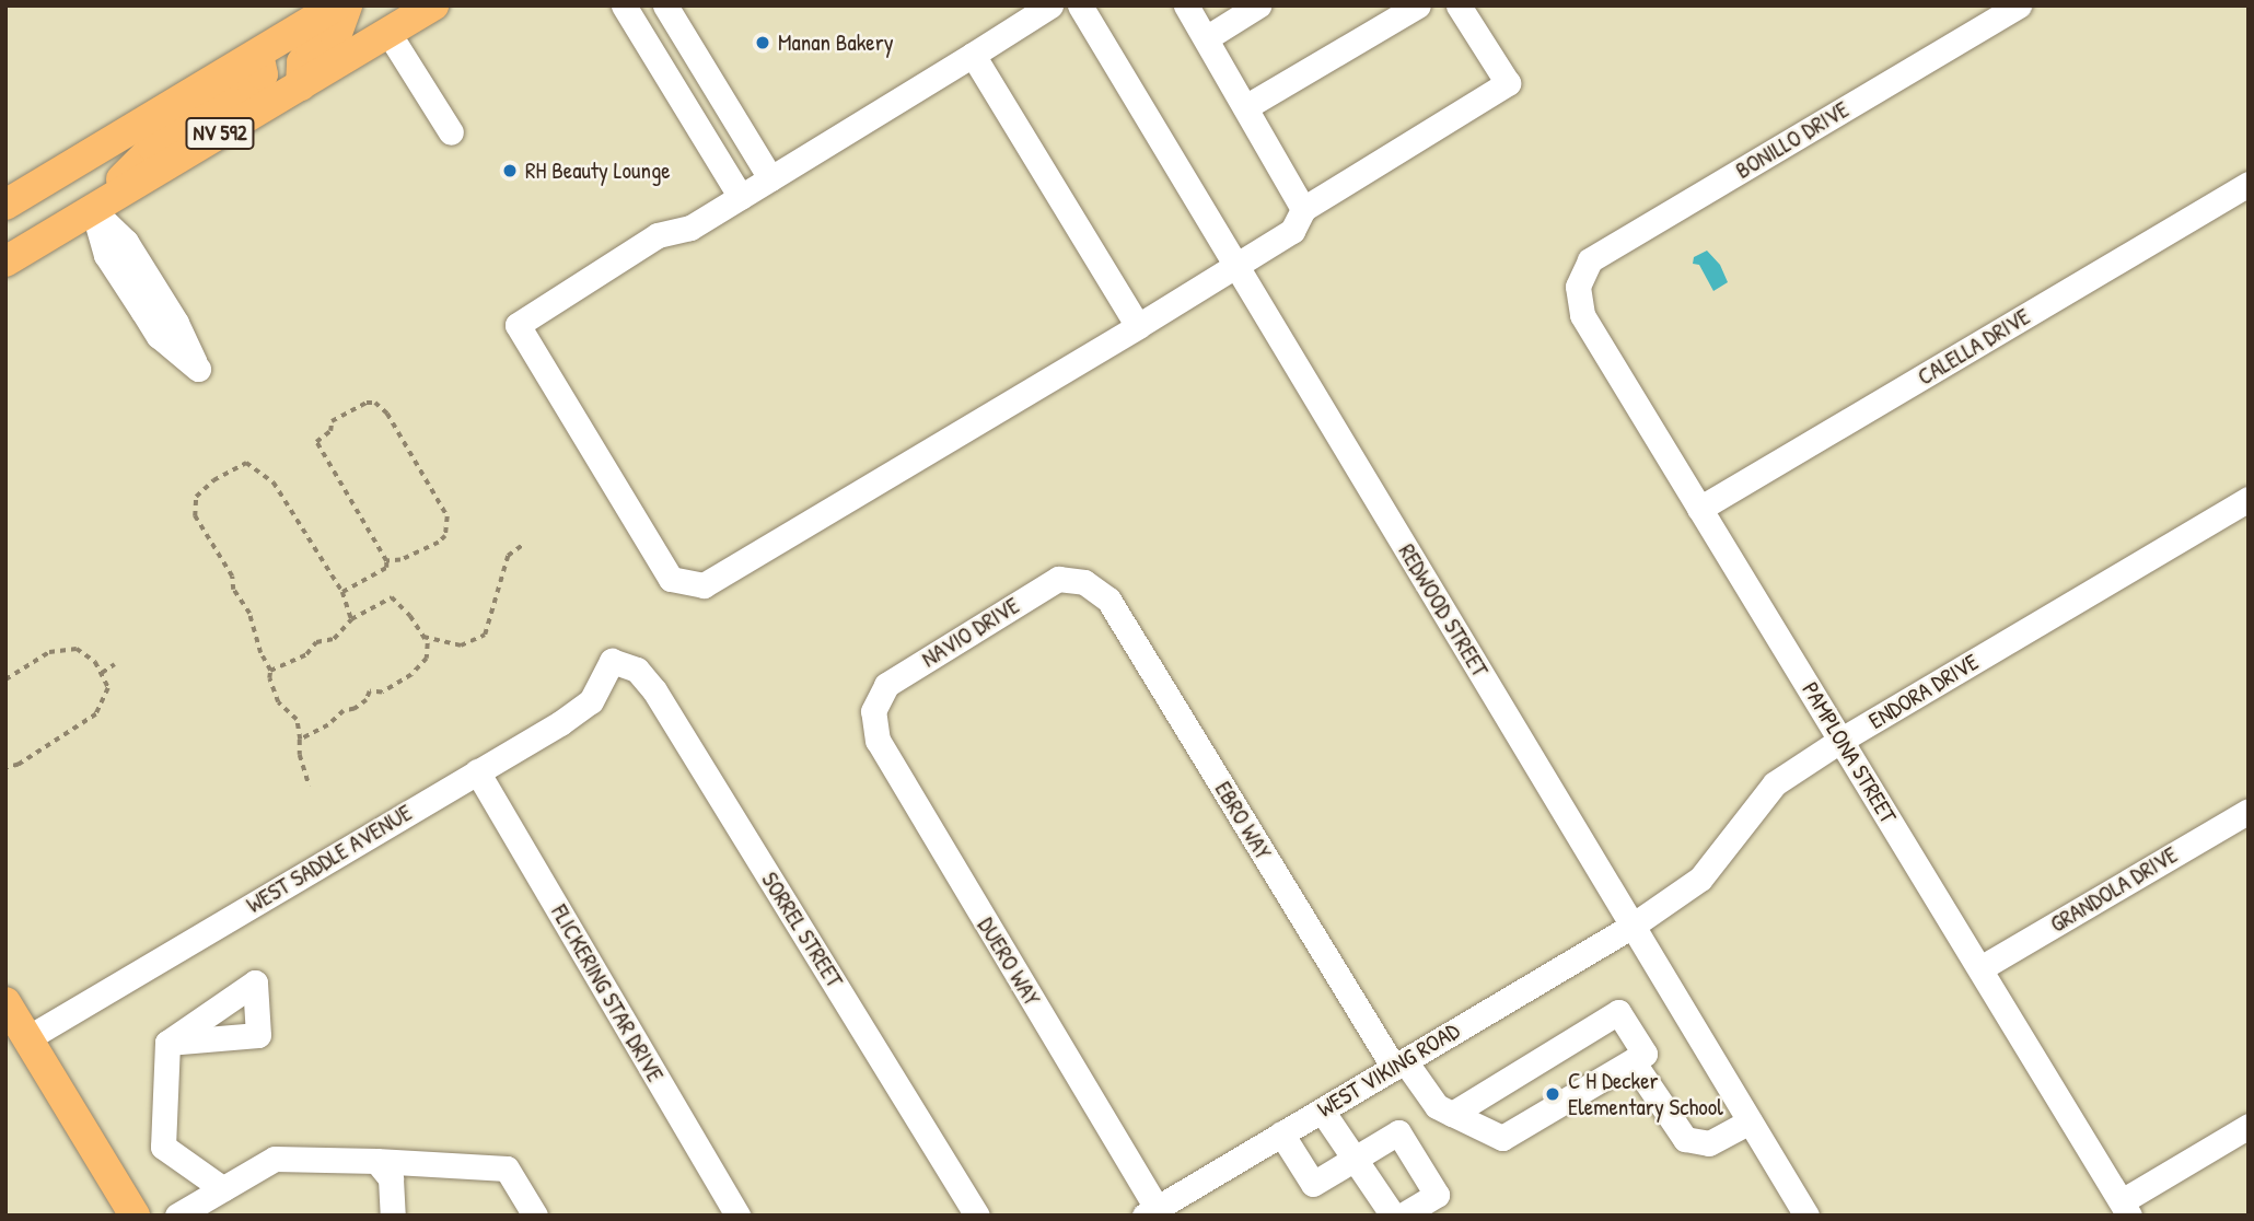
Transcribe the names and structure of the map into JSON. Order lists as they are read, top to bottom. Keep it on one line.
{"streets":{"main road":["NV 592"],"street":["BONILLO DRIVE","CALELLA DRIVE","REDWOOD STREET","NAVIO DRIVE","ENDORA DRIVE","PAMPLONA STREET","EBRO WAY","WEST SADDLE AVENUE","GRANDOLA DRIVE","SORREL STREET","DUERO WAY","FLICKERING STAR DRIVE","WEST VIKING ROAD"]},"crossings":[["BONILLO DRIVE","PAMPLONA STREET"],["CALELLA DRIVE","PAMPLONA STREET"],["REDWOOD STREET","ENDORA DRIVE"],["REDWOOD STREET","WEST VIKING ROAD"],["NAVIO DRIVE","EBRO WAY"],["NAVIO DRIVE","DUERO WAY"],["ENDORA DRIVE","PAMPLONA STREET"],["ENDORA DRIVE","WEST VIKING ROAD"],["PAMPLONA STREET","GRANDOLA DRIVE"],["EBRO WAY","WEST VIKING ROAD"],["WEST SADDLE AVENUE","SORREL STREET"],["WEST SADDLE AVENUE","FLICKERING STAR DRIVE"],["DUERO WAY","WEST VIKING ROAD"]],"places":["Manan Bakery","RH Beauty Lounge","C H Decker Elementary School"]}
